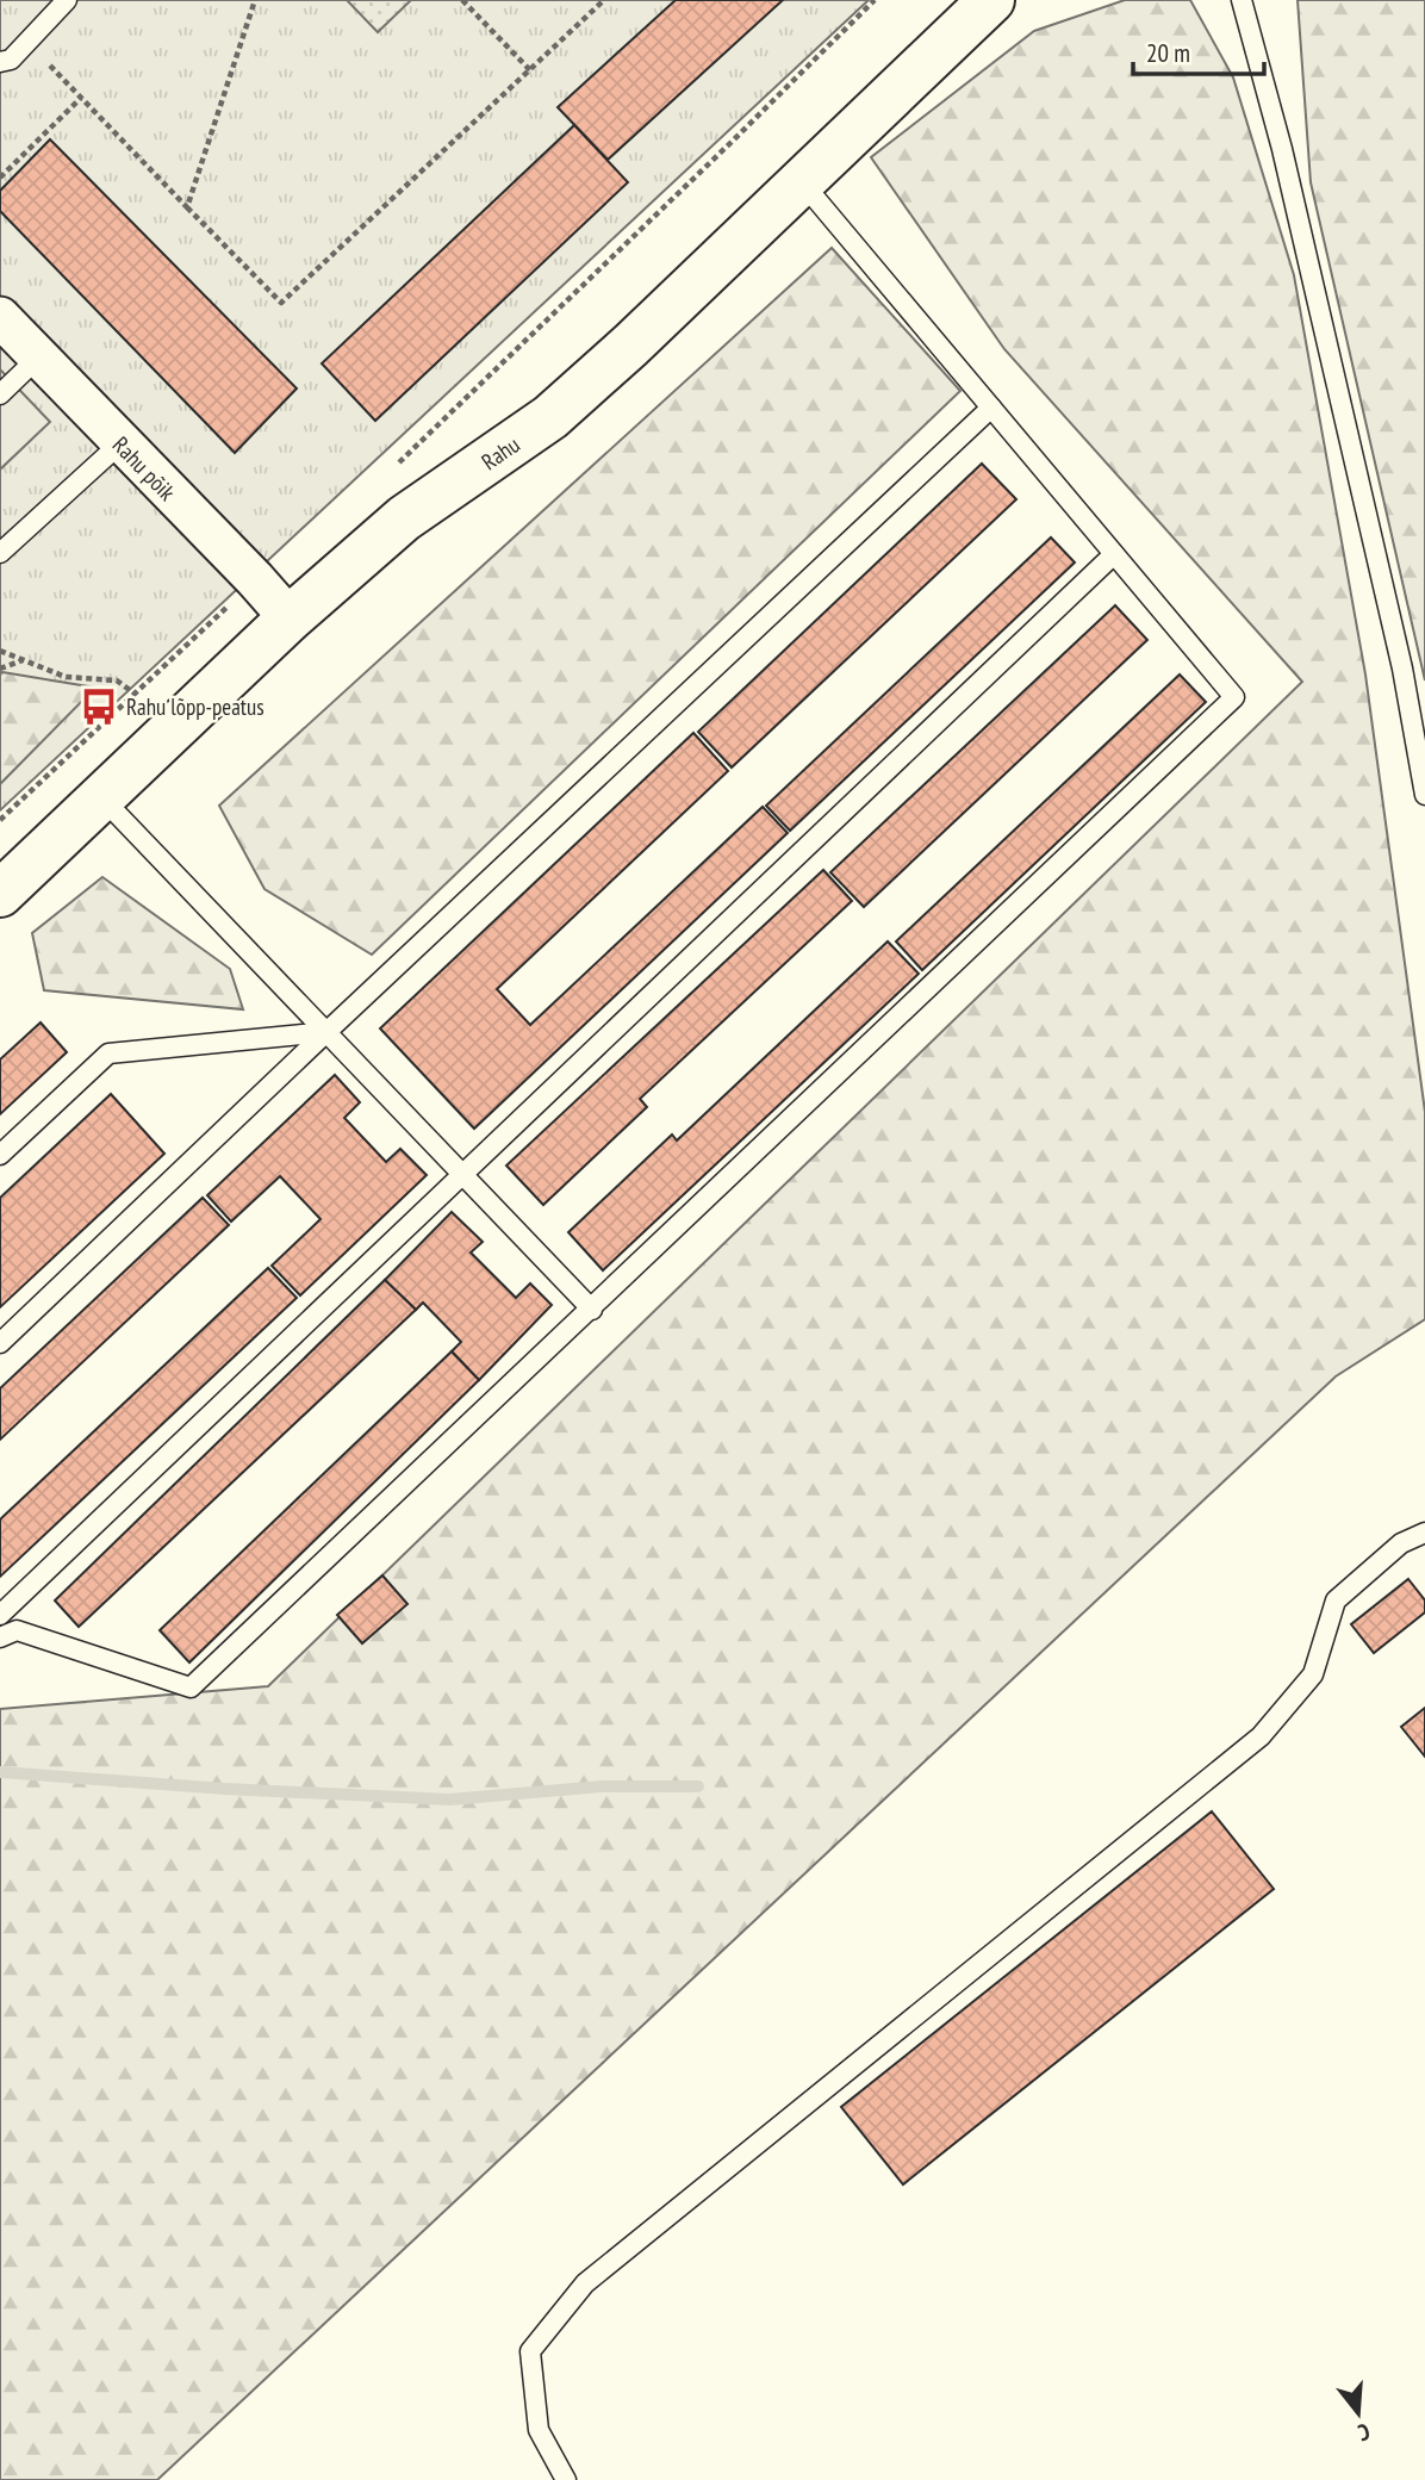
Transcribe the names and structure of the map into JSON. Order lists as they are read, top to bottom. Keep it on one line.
{"streets":{"main road":["Rahu"],"street":["Rahu põik"]},"crossings":[["Rahu","Rahu põik"]],"places":{"bus stop":["Rahu lõpp-peatus"]},"scale_bar":"20 m","north":"bottom"}
